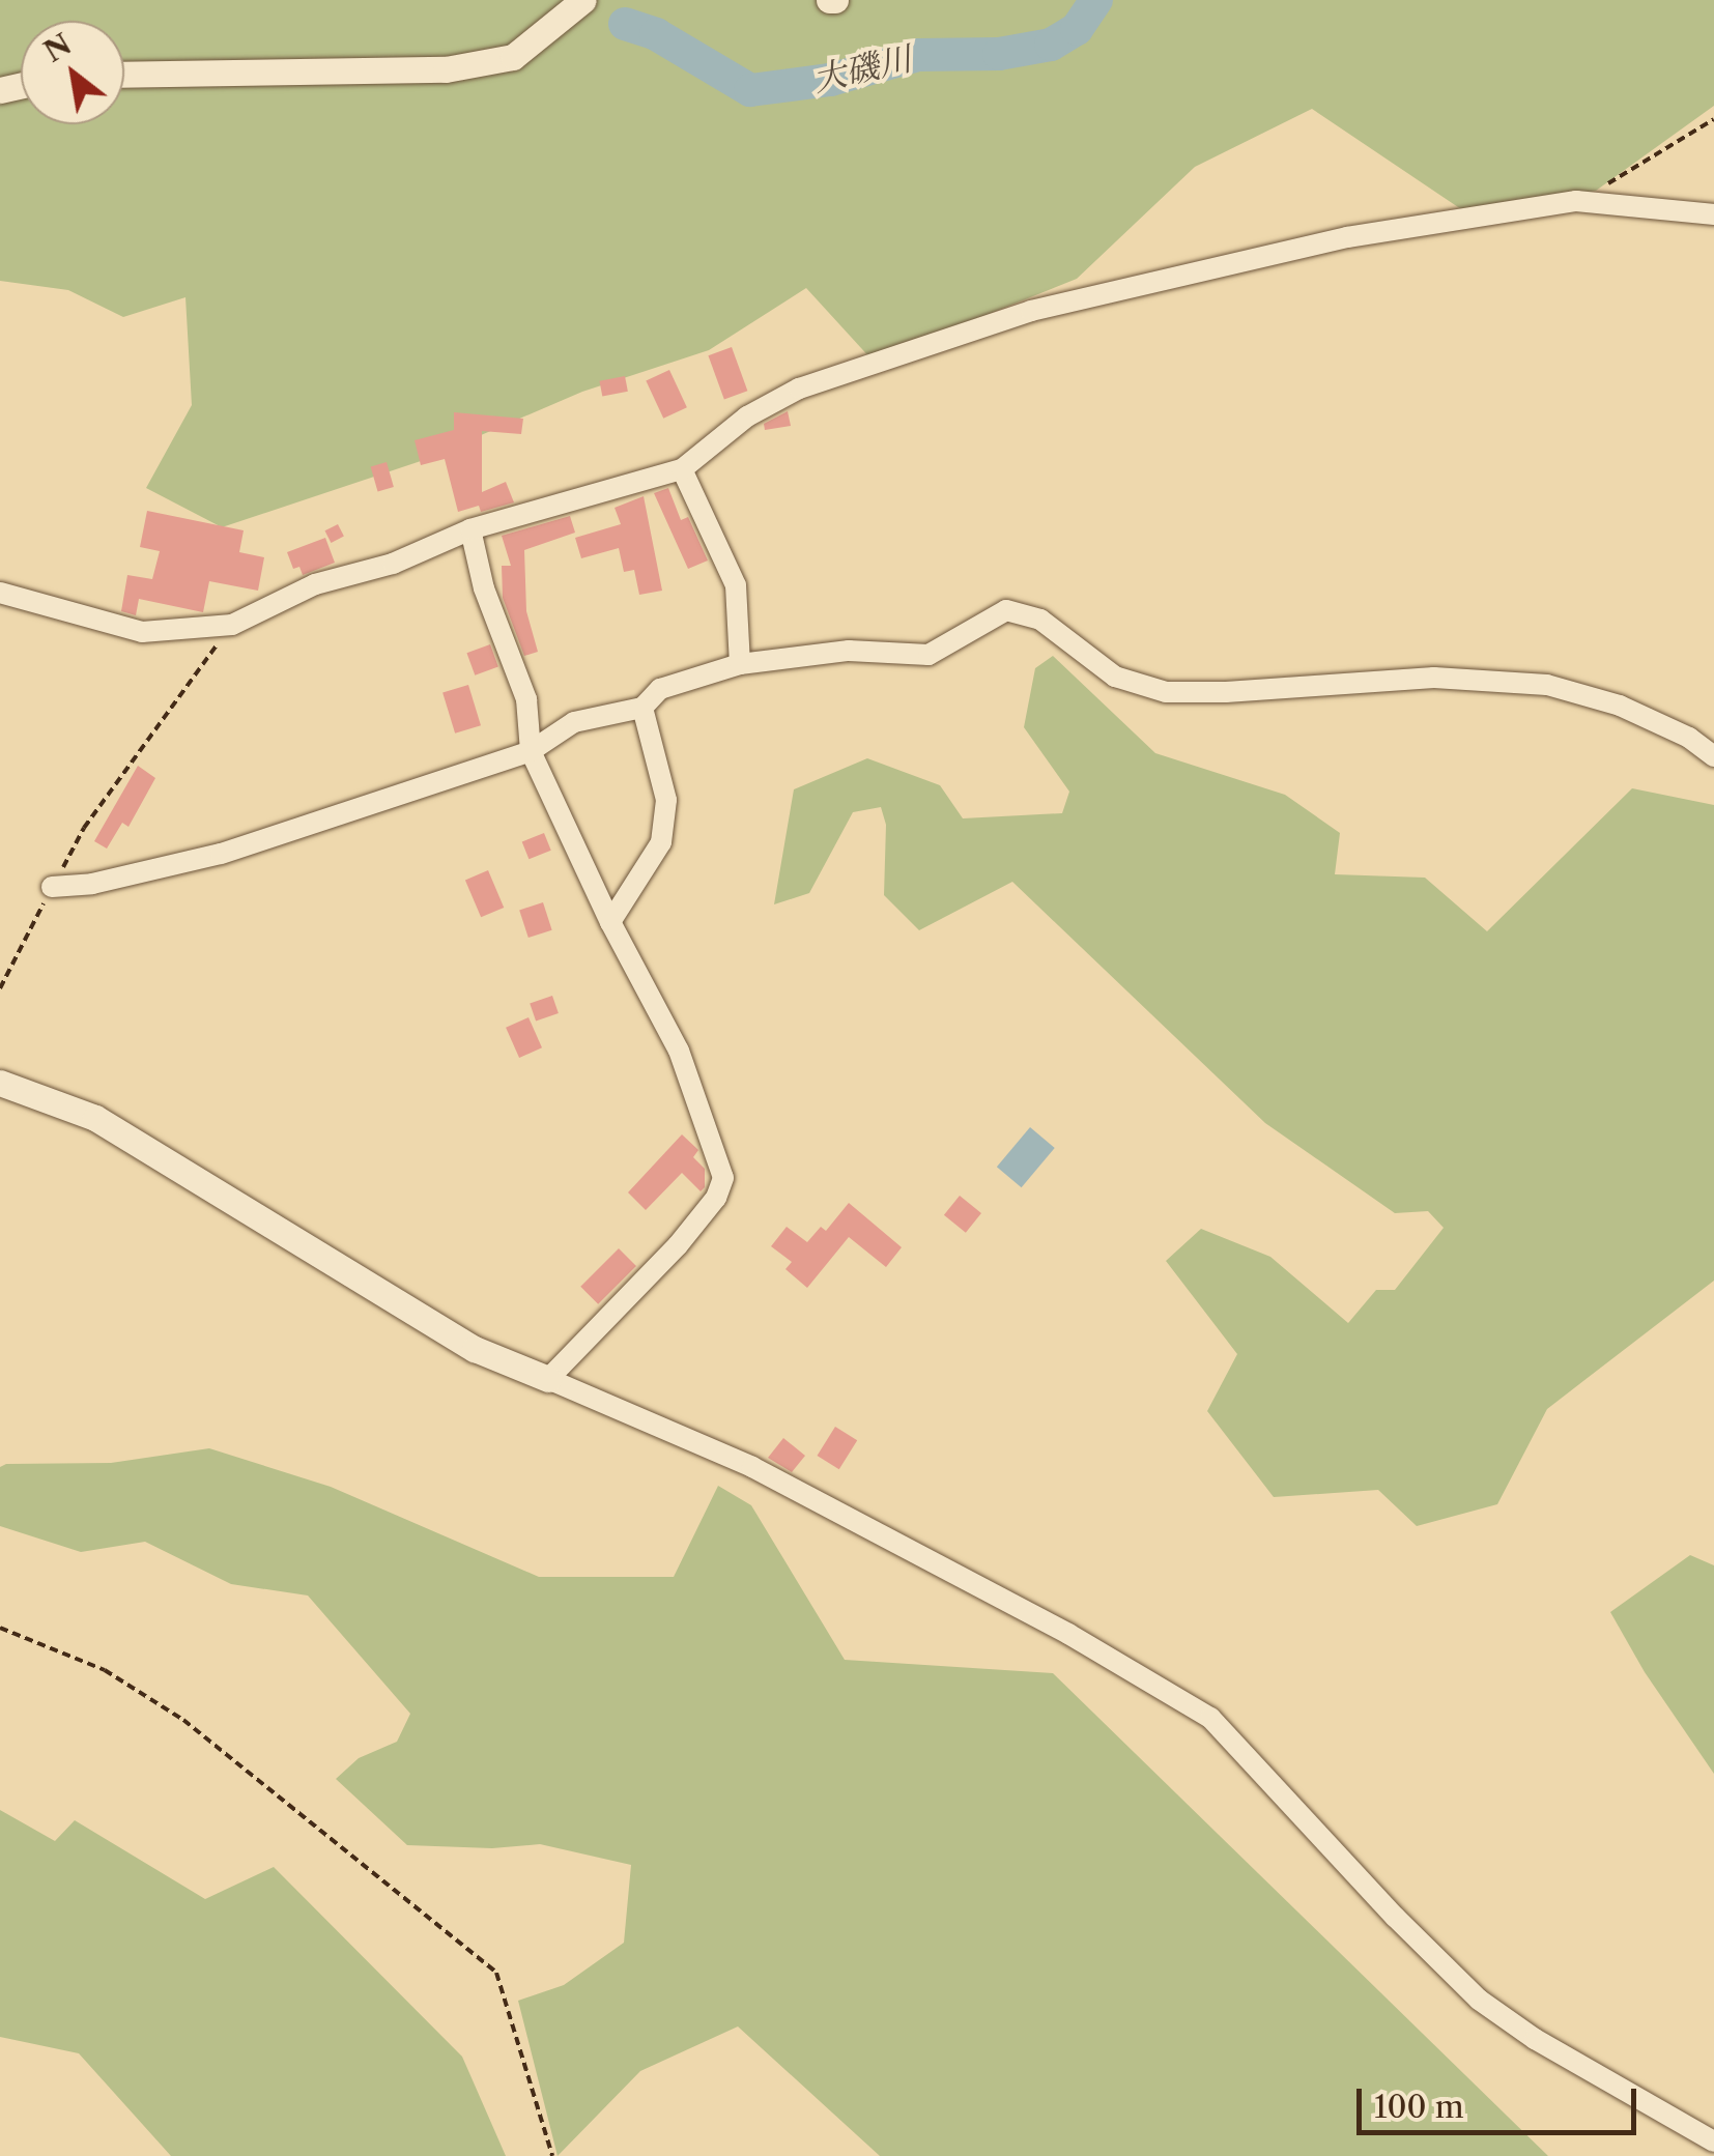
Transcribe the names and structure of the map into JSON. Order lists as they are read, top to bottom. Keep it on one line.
{"water":["大磯川"],"scale_bar":"100 m","north":"top left"}
